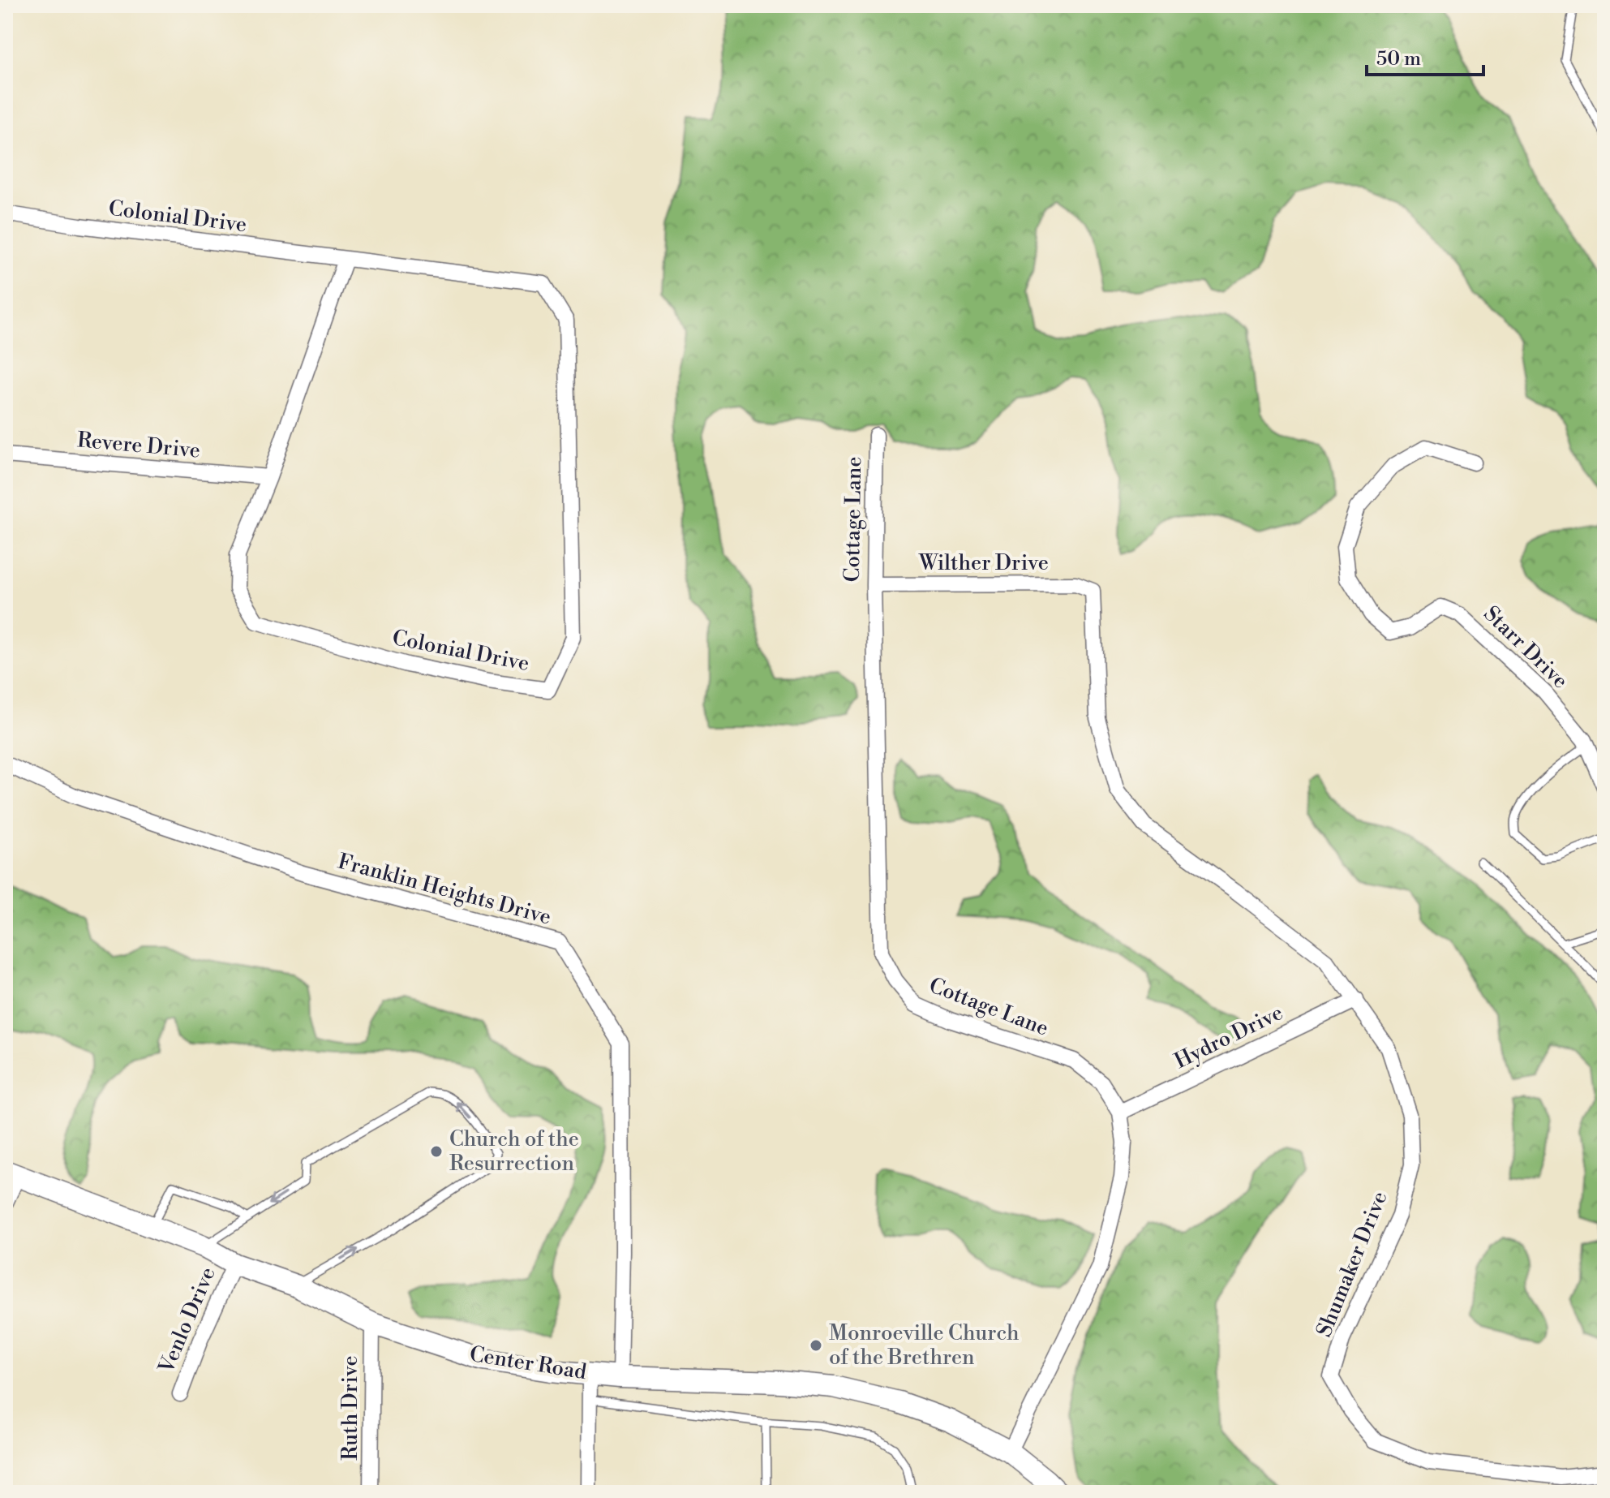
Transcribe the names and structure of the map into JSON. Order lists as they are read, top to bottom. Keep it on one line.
{"streets":{"main road":["Center Road"],"street":["Colonial Drive","Revere Drive","Cottage Lane","Wilther Drive","Starr Drive","Franklin Heights Drive","Hydro Drive","Shumaker Drive","Venlo Drive","Ruth Drive"]},"crossings":[["Colonial Drive","Revere Drive"],["Cottage Lane","Wilther Drive"],["Cottage Lane","Hydro Drive"],["Cottage Lane","Center Road"],["Wilther Drive","Shumaker Drive"],["Franklin Heights Drive","Center Road"],["Hydro Drive","Shumaker Drive"],["Venlo Drive","Center Road"],["Center Road","Ruth Drive"]],"places":["Church of the Resurrection","Monroeville Church of the Brethren"],"scale_bar":"50 m"}
